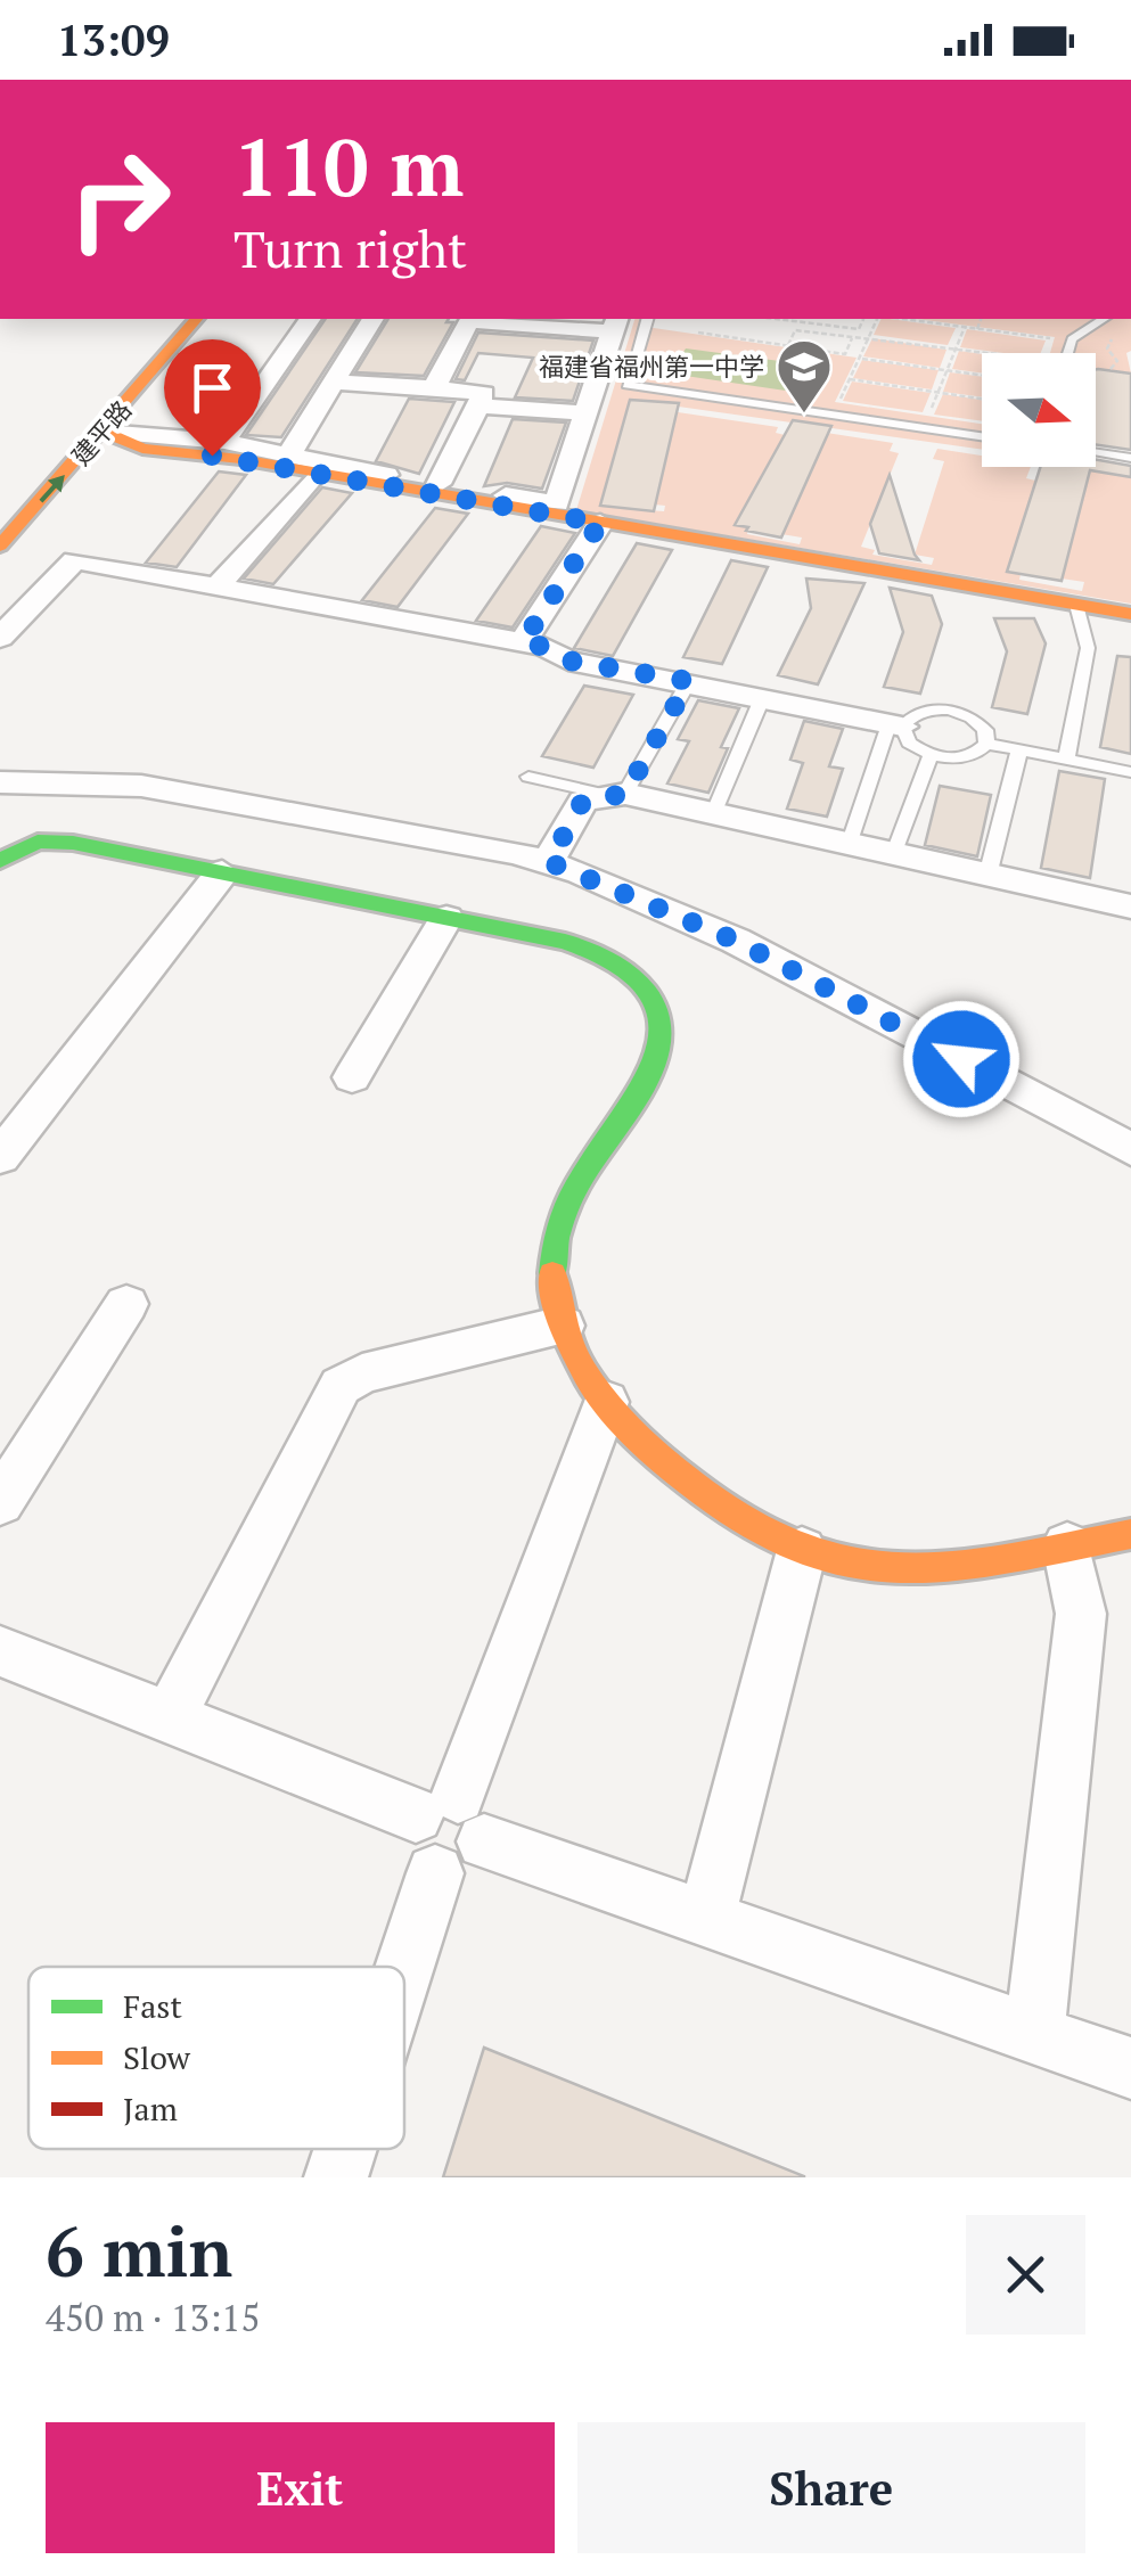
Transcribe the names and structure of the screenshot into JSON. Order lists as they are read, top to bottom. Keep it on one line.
{"streets":{"main road":["建平路"]},"one_way":["建平路"],"places":{"school or university":["福建省福州第一中学"]},"legend":["Fast","Slow","Jam"],"north":"right","page":{"status":"13:09","turn":["110 m","Turn right"],"heading":["6 min","450 m · 13:15"],"buttons":["Exit","Share"]}}
